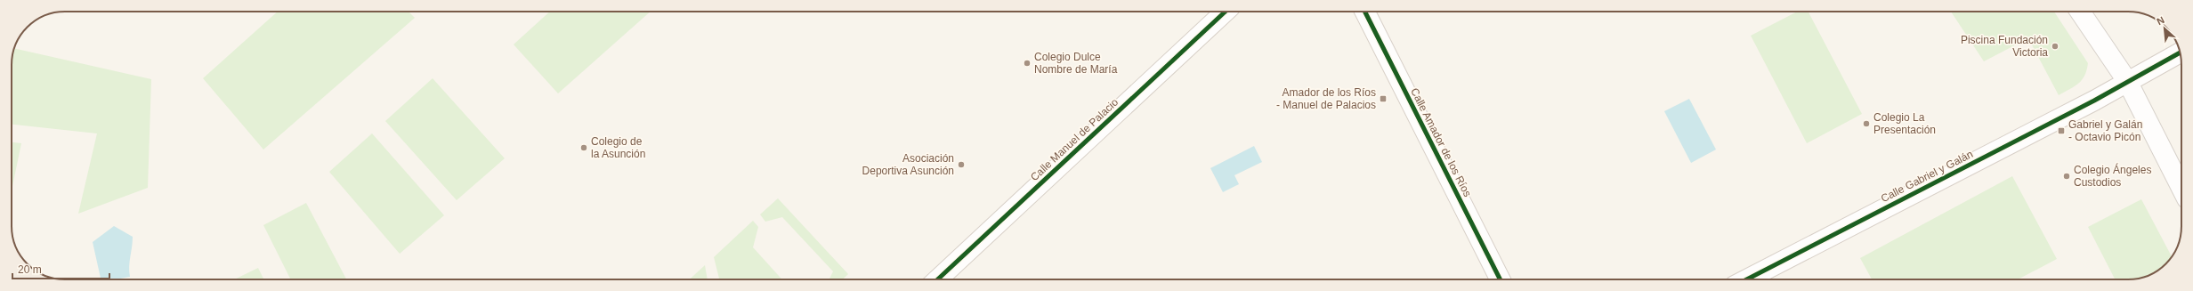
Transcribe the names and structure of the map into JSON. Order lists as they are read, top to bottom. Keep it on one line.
{"streets":{"street":["Calle Manuel de Palacio","Calle Amador de los Ríos","Calle Gabriel y Galán"]},"places":{"other":["Piscina Fundación Victoria","Colegio Dulce Nombre de María","Colegio La Presentación","Colegio de la Asunción","Asociación Deportiva Asunción","Colegio Ángeles Custodios"],"transit":["Amador de los Ríos - Manuel de Palacios","Gabriel y Galán - Octavio Picón"]},"scale_bar":"20 m","north":"top left"}
